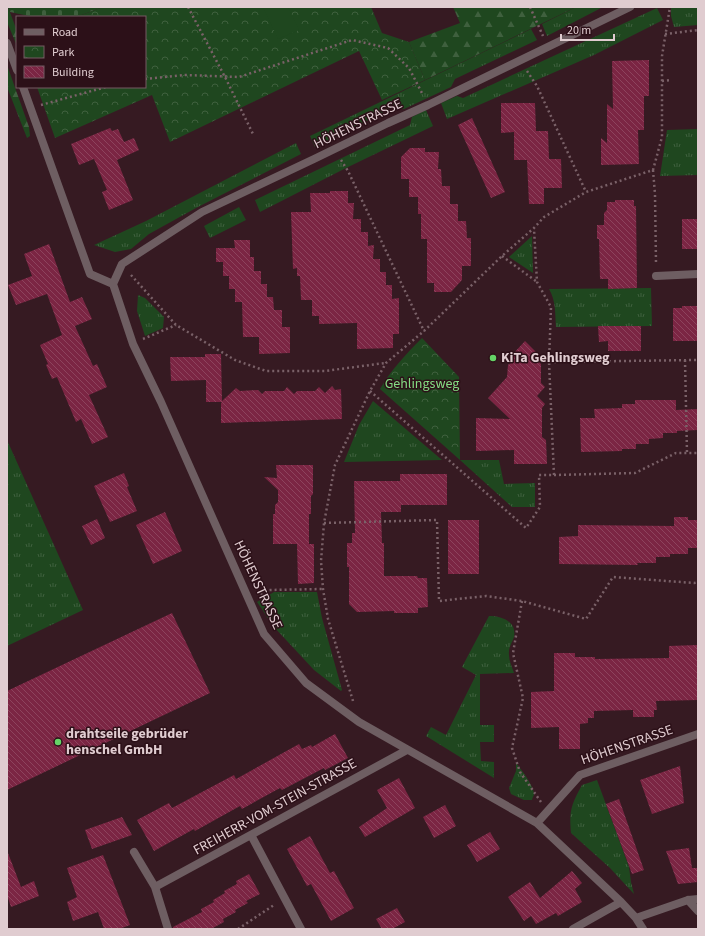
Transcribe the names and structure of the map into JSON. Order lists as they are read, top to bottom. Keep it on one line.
{"streets":{"street":["HÖHENSTRASSE","FREIHERR-VOM-STEIN-STRASSE"]},"crossings":[["HÖHENSTRASSE","FREIHERR-VOM-STEIN-STRASSE"]],"parks":["Gehlingsweg"],"places":["KiTa Gehlingsweg","drahtseile gebrüder henschel GmbH"],"legend":["Road","Park","Building"],"scale_bar":"20 m"}
